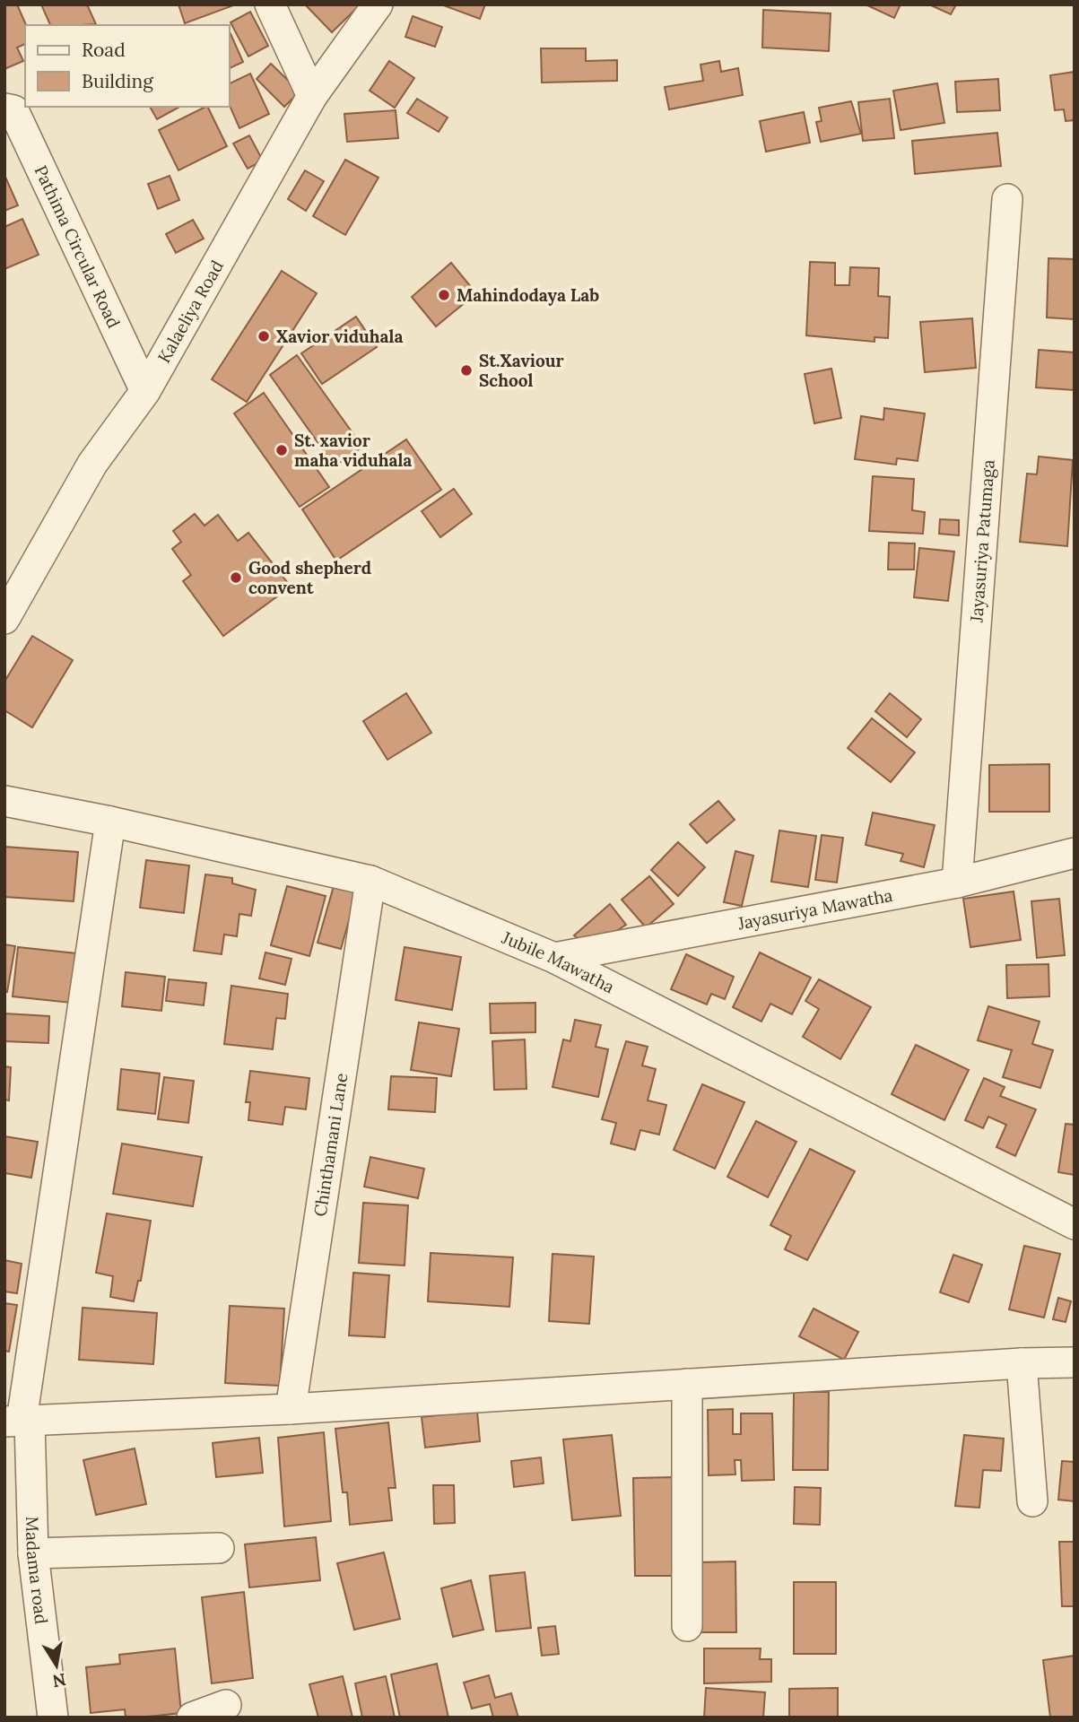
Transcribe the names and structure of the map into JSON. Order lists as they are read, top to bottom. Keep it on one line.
{"streets":{"street":["Pathima Circular Road","Kalaeliya Road","Jayasuriya Patumaga","Jayasuriya Mawatha","Jubile Mawatha","Chinthamani Lane","Madama road"]},"crossings":[["Pathima Circular Road","Kalaeliya Road"],["Jayasuriya Patumaga","Jayasuriya Mawatha"],["Jayasuriya Mawatha","Jubile Mawatha"],["Jubile Mawatha","Chinthamani Lane"],["Jubile Mawatha","Madama road"]],"places":["Mahindodaya Lab","Xavior viduhala","St.Xaviour School","St. xavior maha viduhala","Good shepherd convent"],"legend":["Road","Building"],"north":"bottom"}
